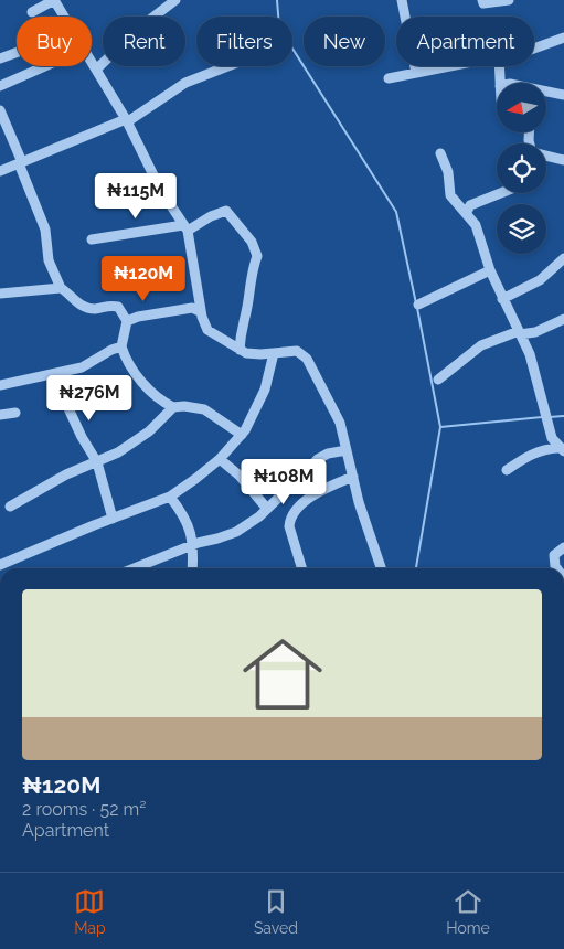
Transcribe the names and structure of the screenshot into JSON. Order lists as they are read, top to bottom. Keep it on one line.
{"north":"left","page":{"chip":["Buy","Rent","Filters","New","Apartment"],"price":["₦115M","₦120M","₦276M","₦108M"],"list":[{"name":"₦120M","note":"2 rooms · 52 m² · Apartment"}],"tabs":["Map","Saved","Home"]}}
